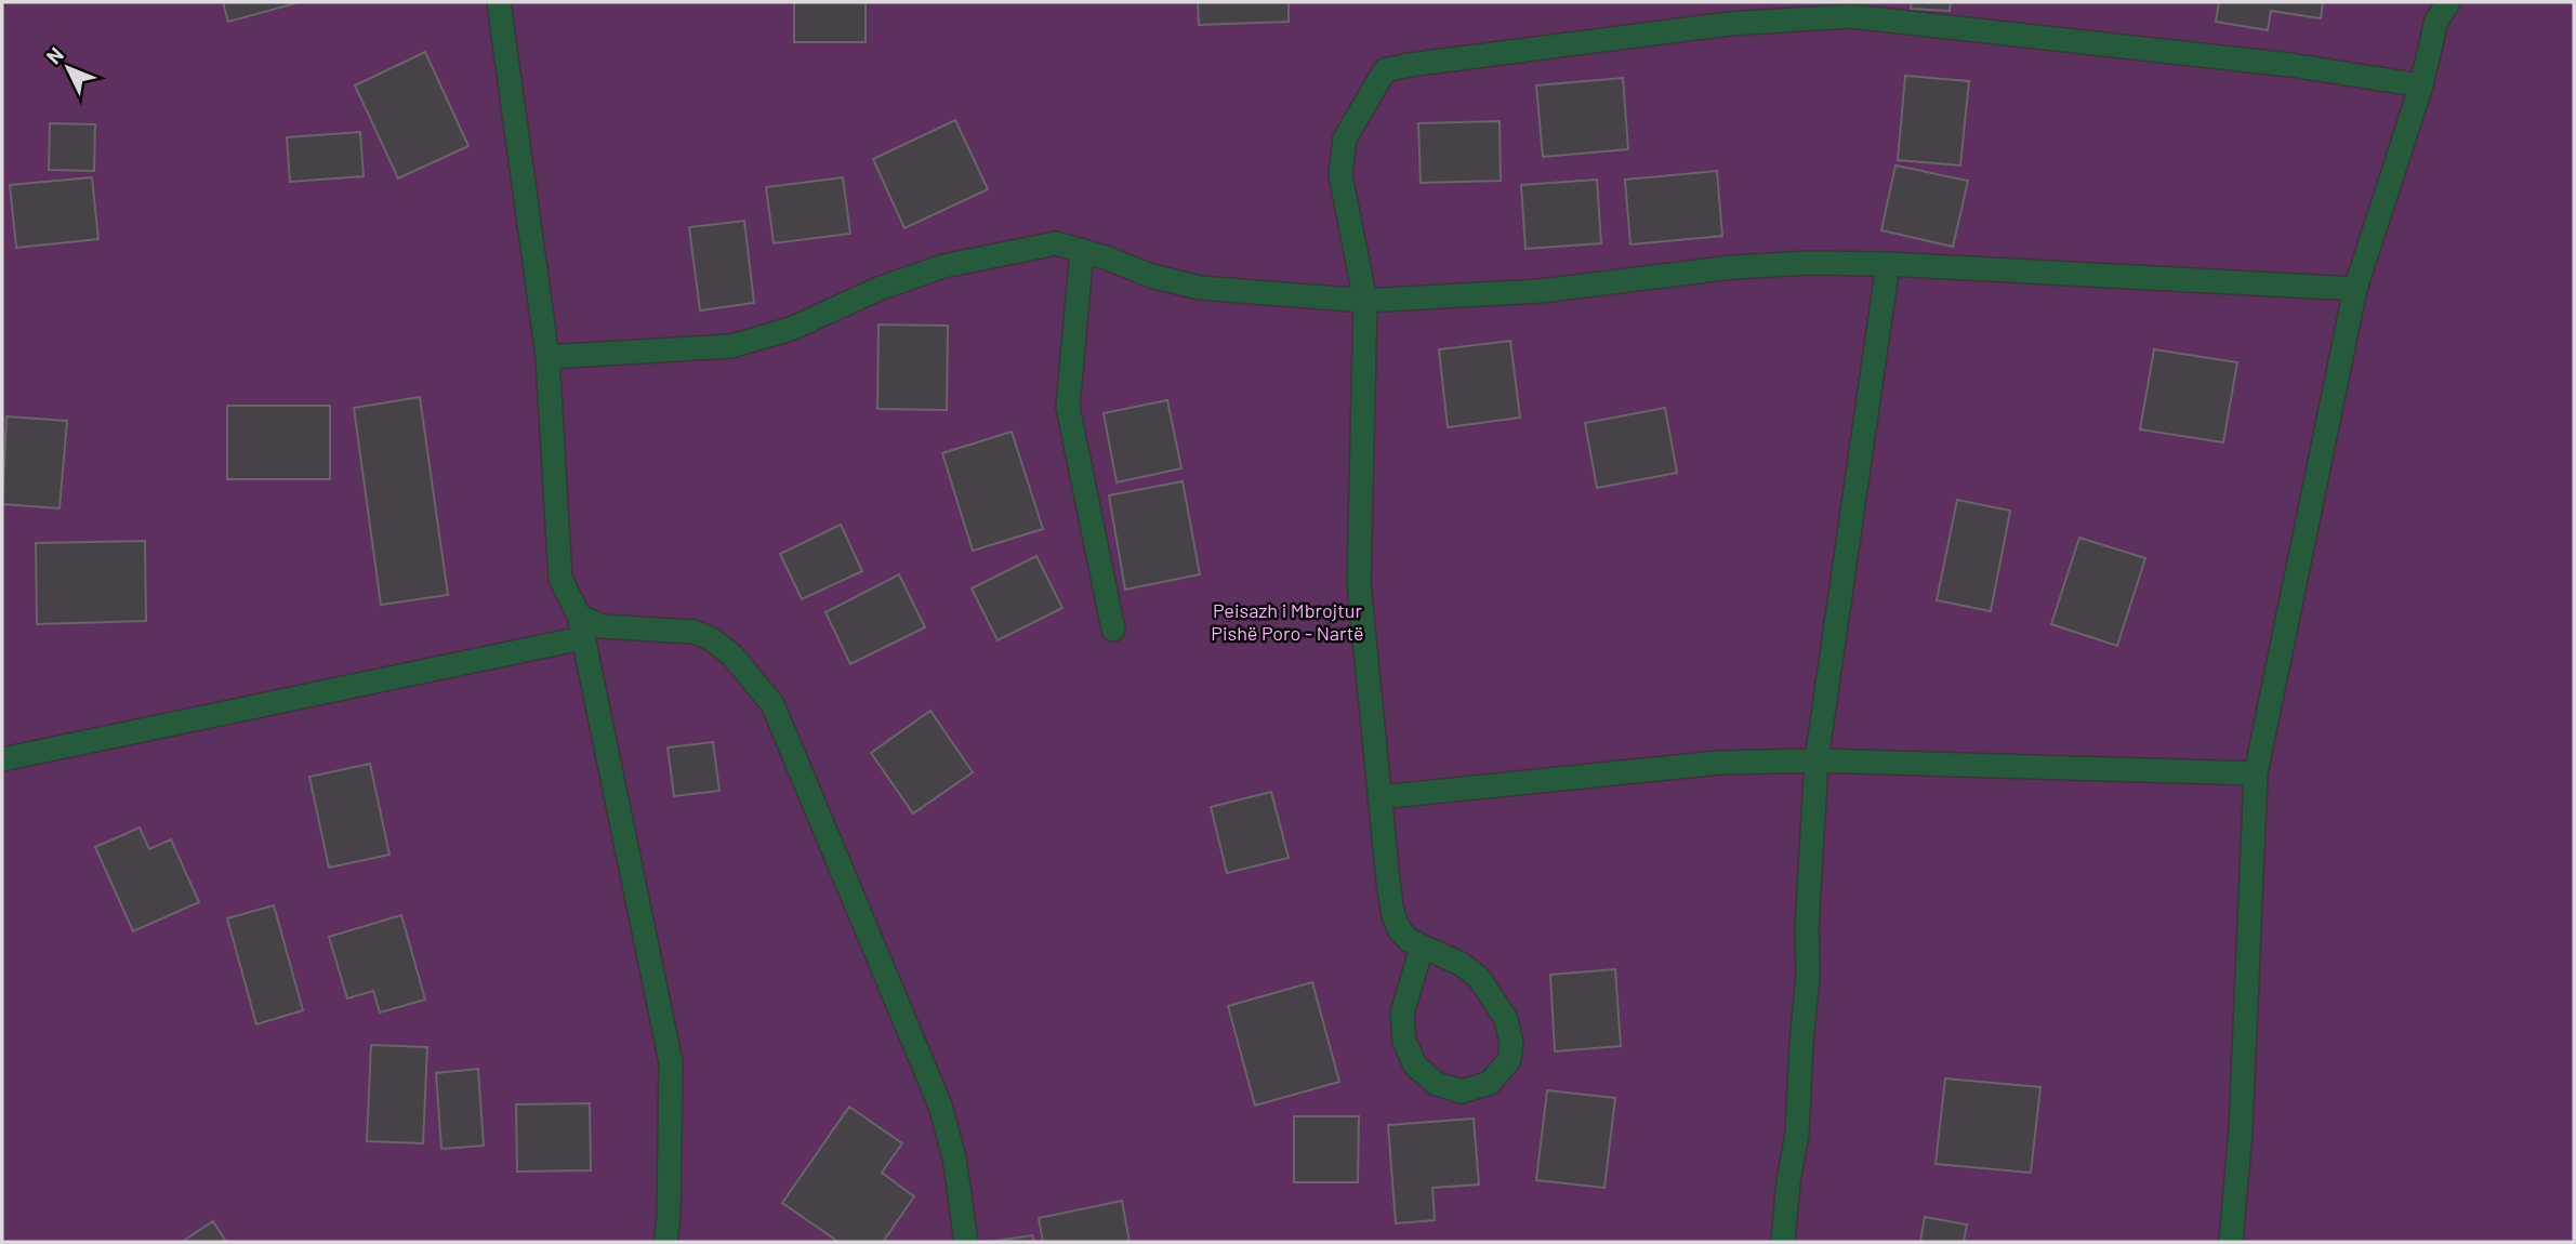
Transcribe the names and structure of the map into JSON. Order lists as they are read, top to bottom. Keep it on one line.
{"parks":["Peisazh i Mbrojtur Pishë Poro - Nartë"],"north":"top left"}
